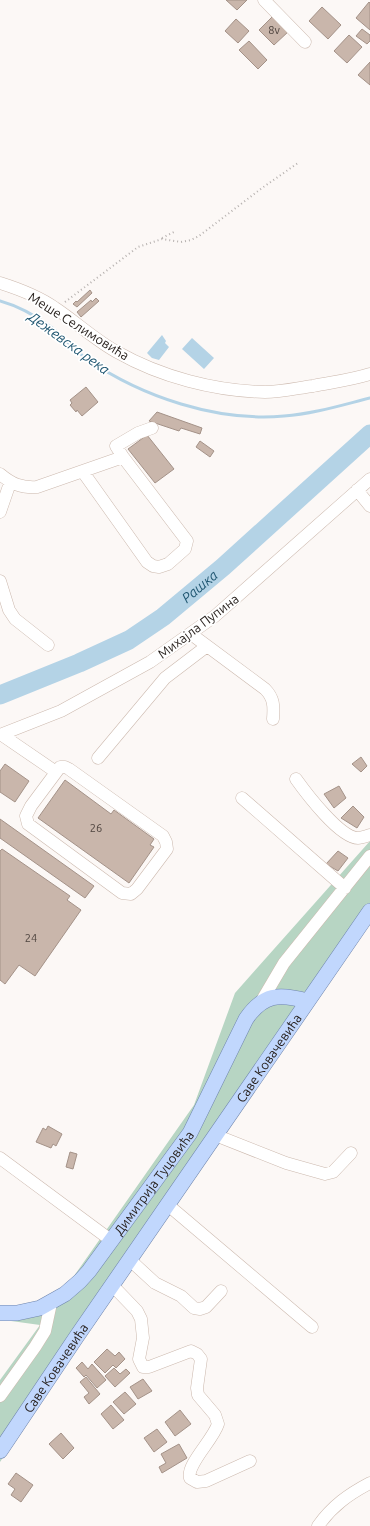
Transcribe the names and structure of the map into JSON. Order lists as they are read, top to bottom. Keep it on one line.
{"streets":{"main road":["Саве Ковачевића","Димитрија Туцовића"],"street":["Меше Селимовића","Михајла Пупина"]},"water":["Дежевска река","Рашка"],"house_numbers":["8v","26","24"]}
